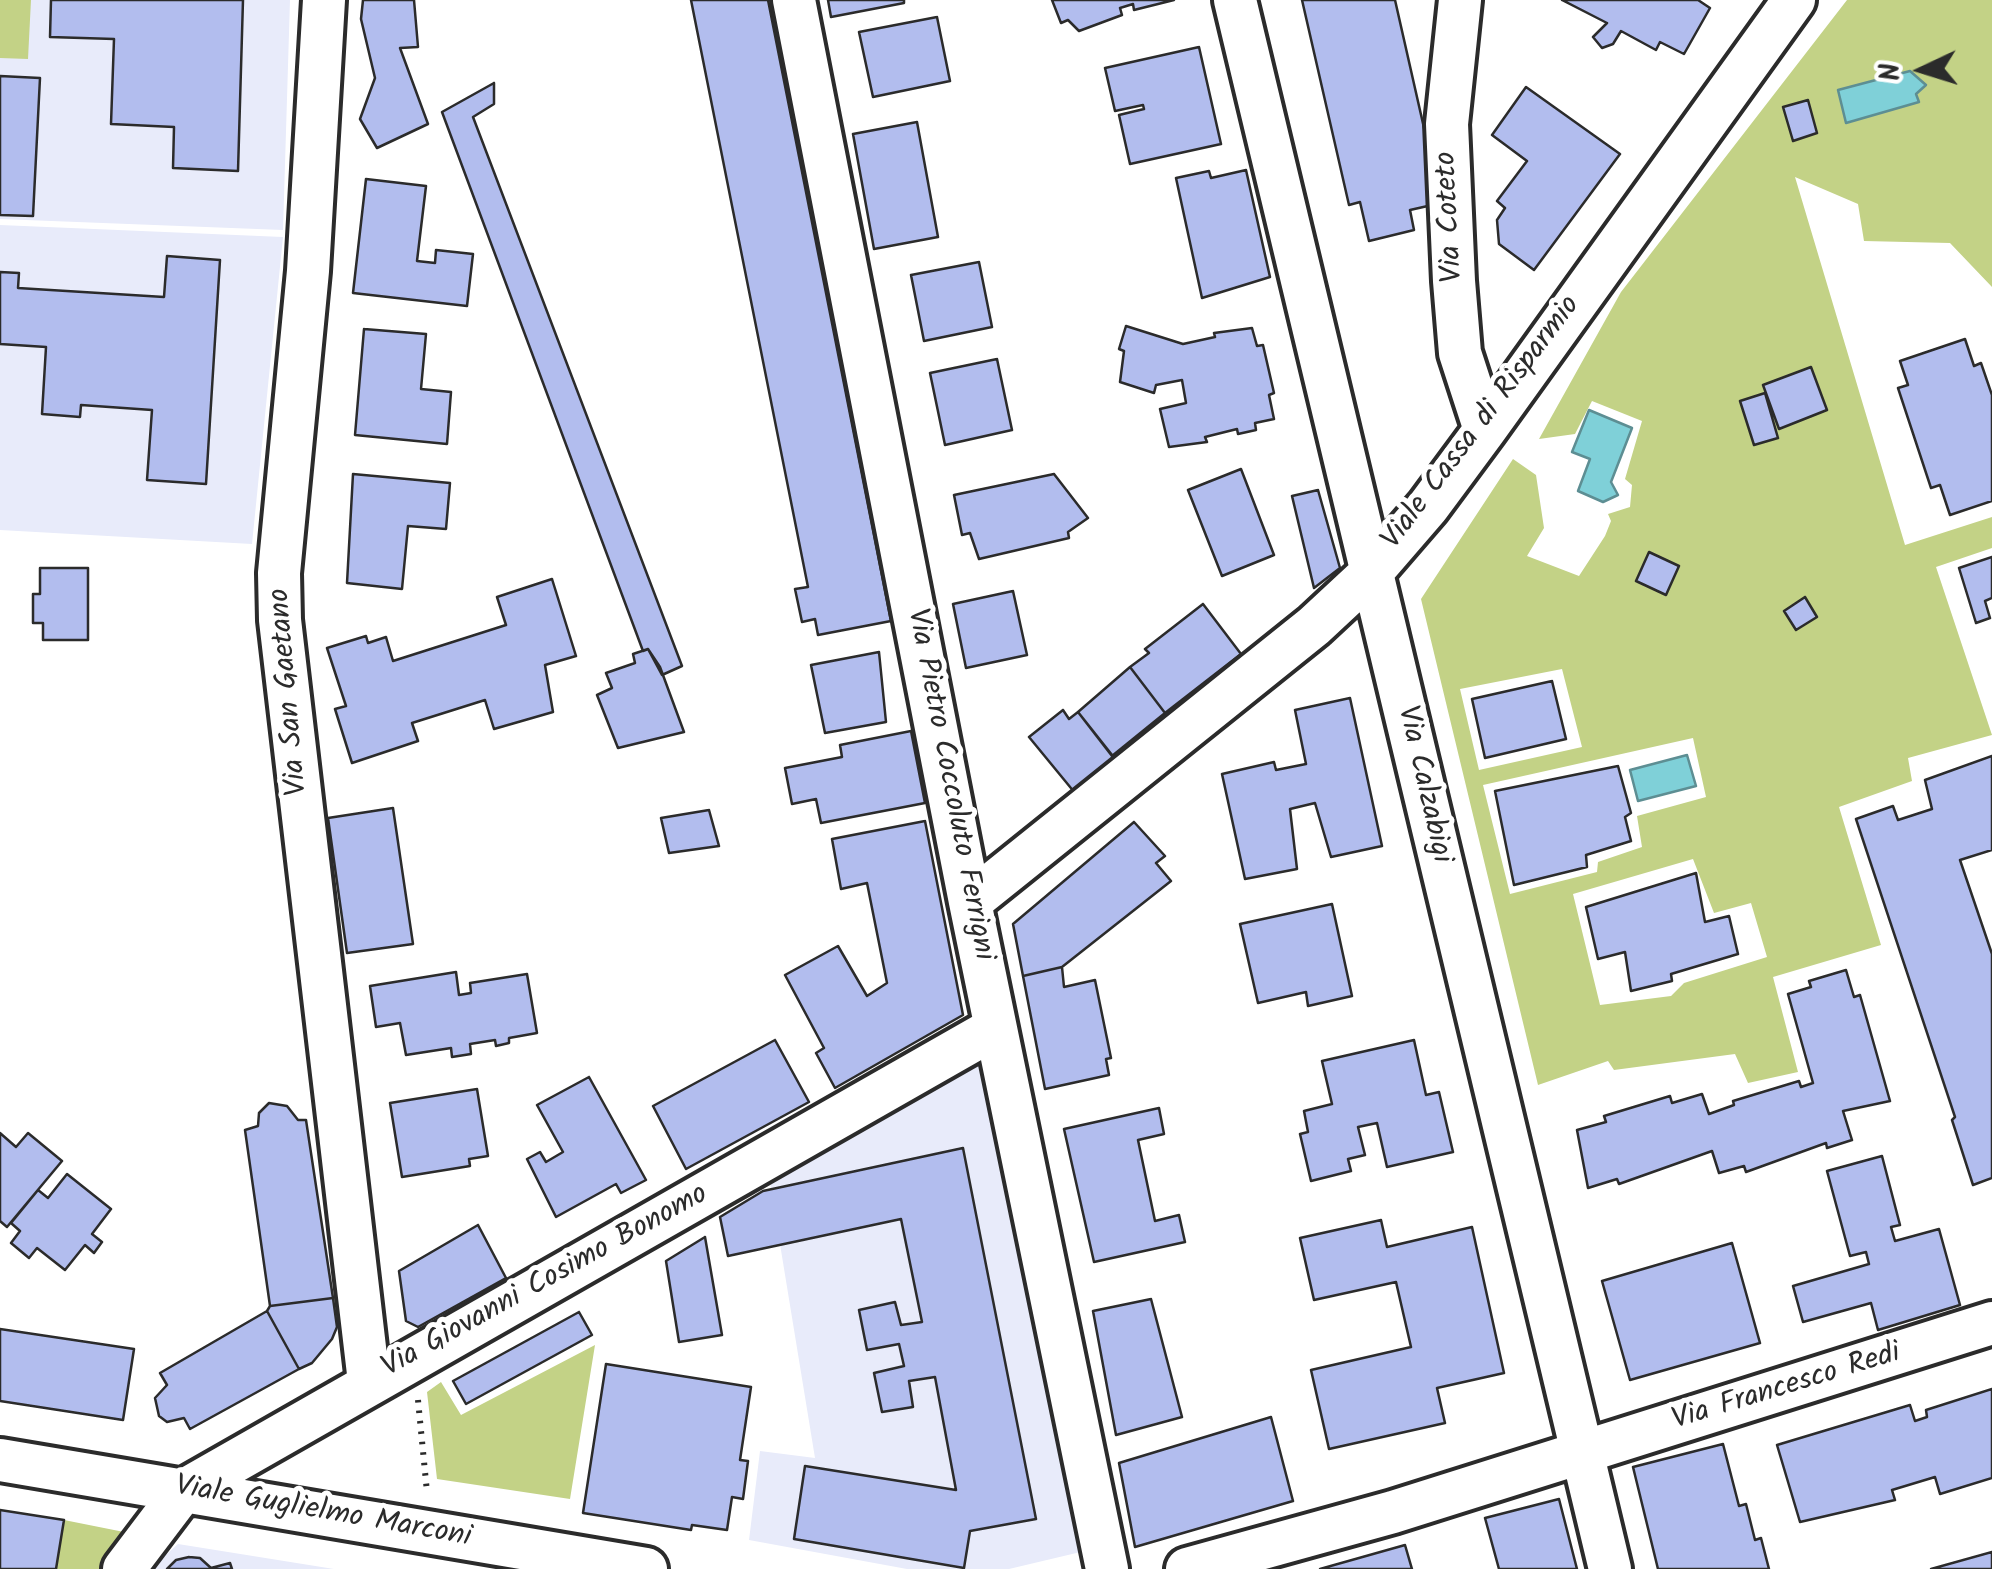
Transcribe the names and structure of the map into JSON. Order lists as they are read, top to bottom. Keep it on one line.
{"streets":{"street":["Via Coteto","Viale Cassa di Risparmio","Via San Gaetano","Via Pietro Coccoluto Ferrigni","Via Calzabigi","Via Giovanni Cosimo Bonomo","Via Francesco Redi","Viale Guglielmo Marconi"]},"crossings":[["Via Coteto","Viale Cassa di Risparmio"],["Viale Cassa di Risparmio","Via Pietro Coccoluto Ferrigni"],["Viale Cassa di Risparmio","Via Calzabigi"],["Via San Gaetano","Via Giovanni Cosimo Bonomo"],["Via Pietro Coccoluto Ferrigni","Via Giovanni Cosimo Bonomo"],["Via Calzabigi","Via Francesco Redi"],["Via Giovanni Cosimo Bonomo","Viale Guglielmo Marconi"]],"north":"left"}
